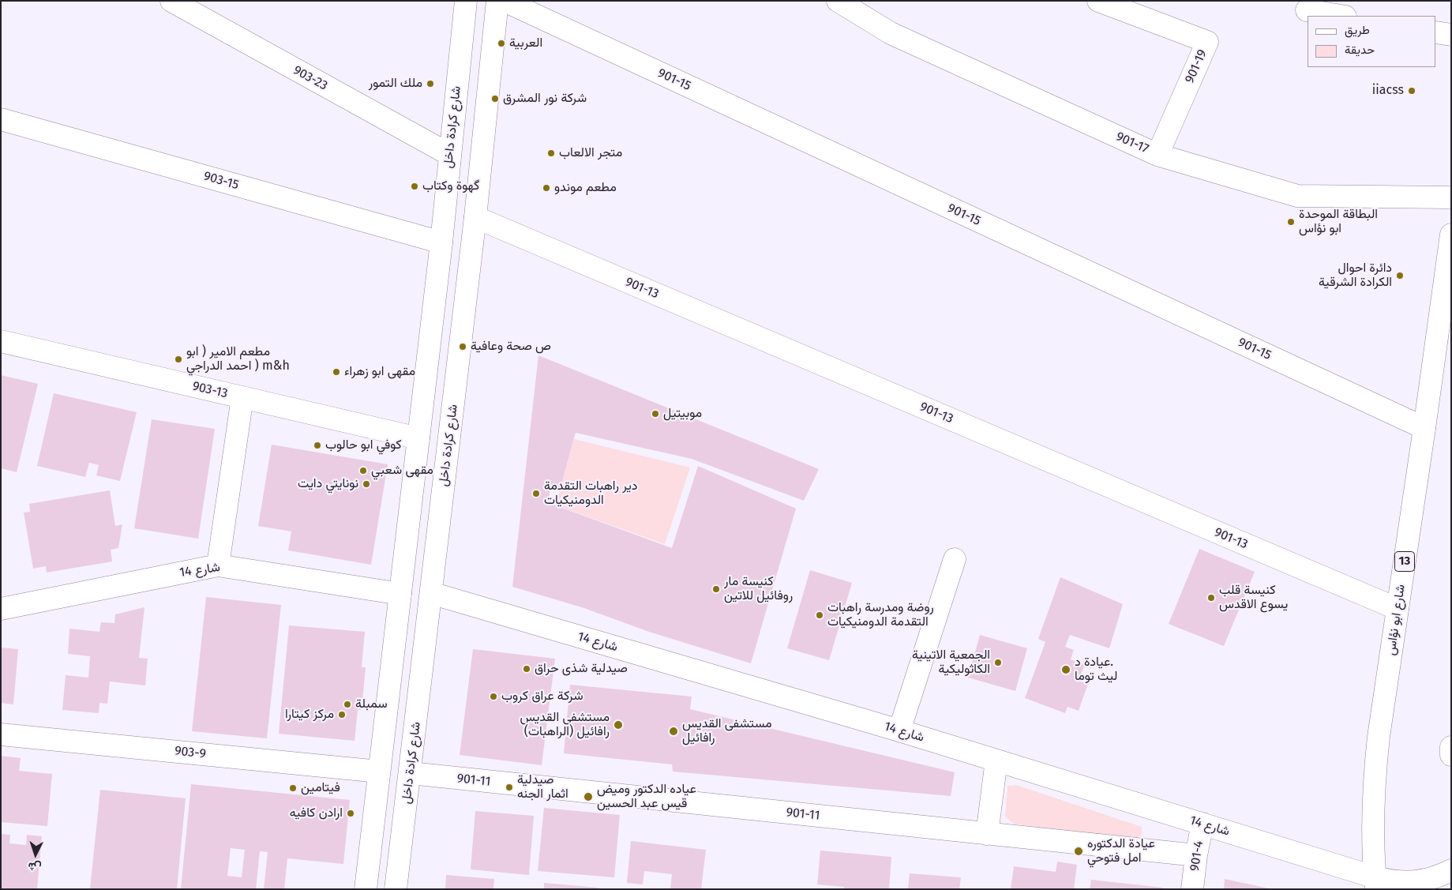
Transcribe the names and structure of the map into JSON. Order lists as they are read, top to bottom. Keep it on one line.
{"streets":{"street":["901-19","903-23","901-15","شارع كرادة داخل","901-17","903-15","901-13","903-13","13","شارع 14","شارع ابو نؤاس","903-9","901-11","901-4"]},"crossings":[["901-19","901-17"],["903-23","شارع كرادة داخل"],["901-15","شارع ابو نؤاس"],["شارع كرادة داخل","903-15"],["شارع كرادة داخل","901-13"],["شارع كرادة داخل","903-13"],["شارع كرادة داخل","شارع 14"],["شارع كرادة داخل","903-9"],["شارع كرادة داخل","901-11"],["901-13","شارع ابو نؤاس"],["شارع 14","شارع ابو نؤاس"],["شارع 14","901-4"],["901-11","901-4"]],"places":["العربية","ملك التمور","iiacss","شركة نور المشرق","متجر الالعاب","گهوة وكتاب","مطعم موندو","البطاقة الموحدة ابو نؤاس","دائرة احوال الكرادة الشرقية","ص صحة وعافية","مطعم الامير ( ابو احمد الدراجي ) m&h","مقهى ابو زهراء","موبيتيل","كوفي ابو حالوب","مقهى شعبي","نونايتي دايت","دير راهبات التقدمة الدومنيكيات","كنيسة مار روفائيل للاتين","كنيسة قلب يسوع الاقدس","روضة ومدرسة راهبات التقدمة الدومنيكيات","الجمعية الاتينية الكاثوليكية","صيدلية شذى حراق","عيادة د. ليث توما","شركة عراق كروب","سمبلة","مركز كيتارا","مستشفى القديس رافائيل (الراهبات)","مستشفى القديس رافائيل","صيدلية اثمار الجنه","فيتامين","عياده الدكتور وميض قيس عبد الحسين","ارادن كافيه","عيادة الدكتوره امل فتوحي"],"legend":["طريق","حديقة"],"north":"bottom"}
